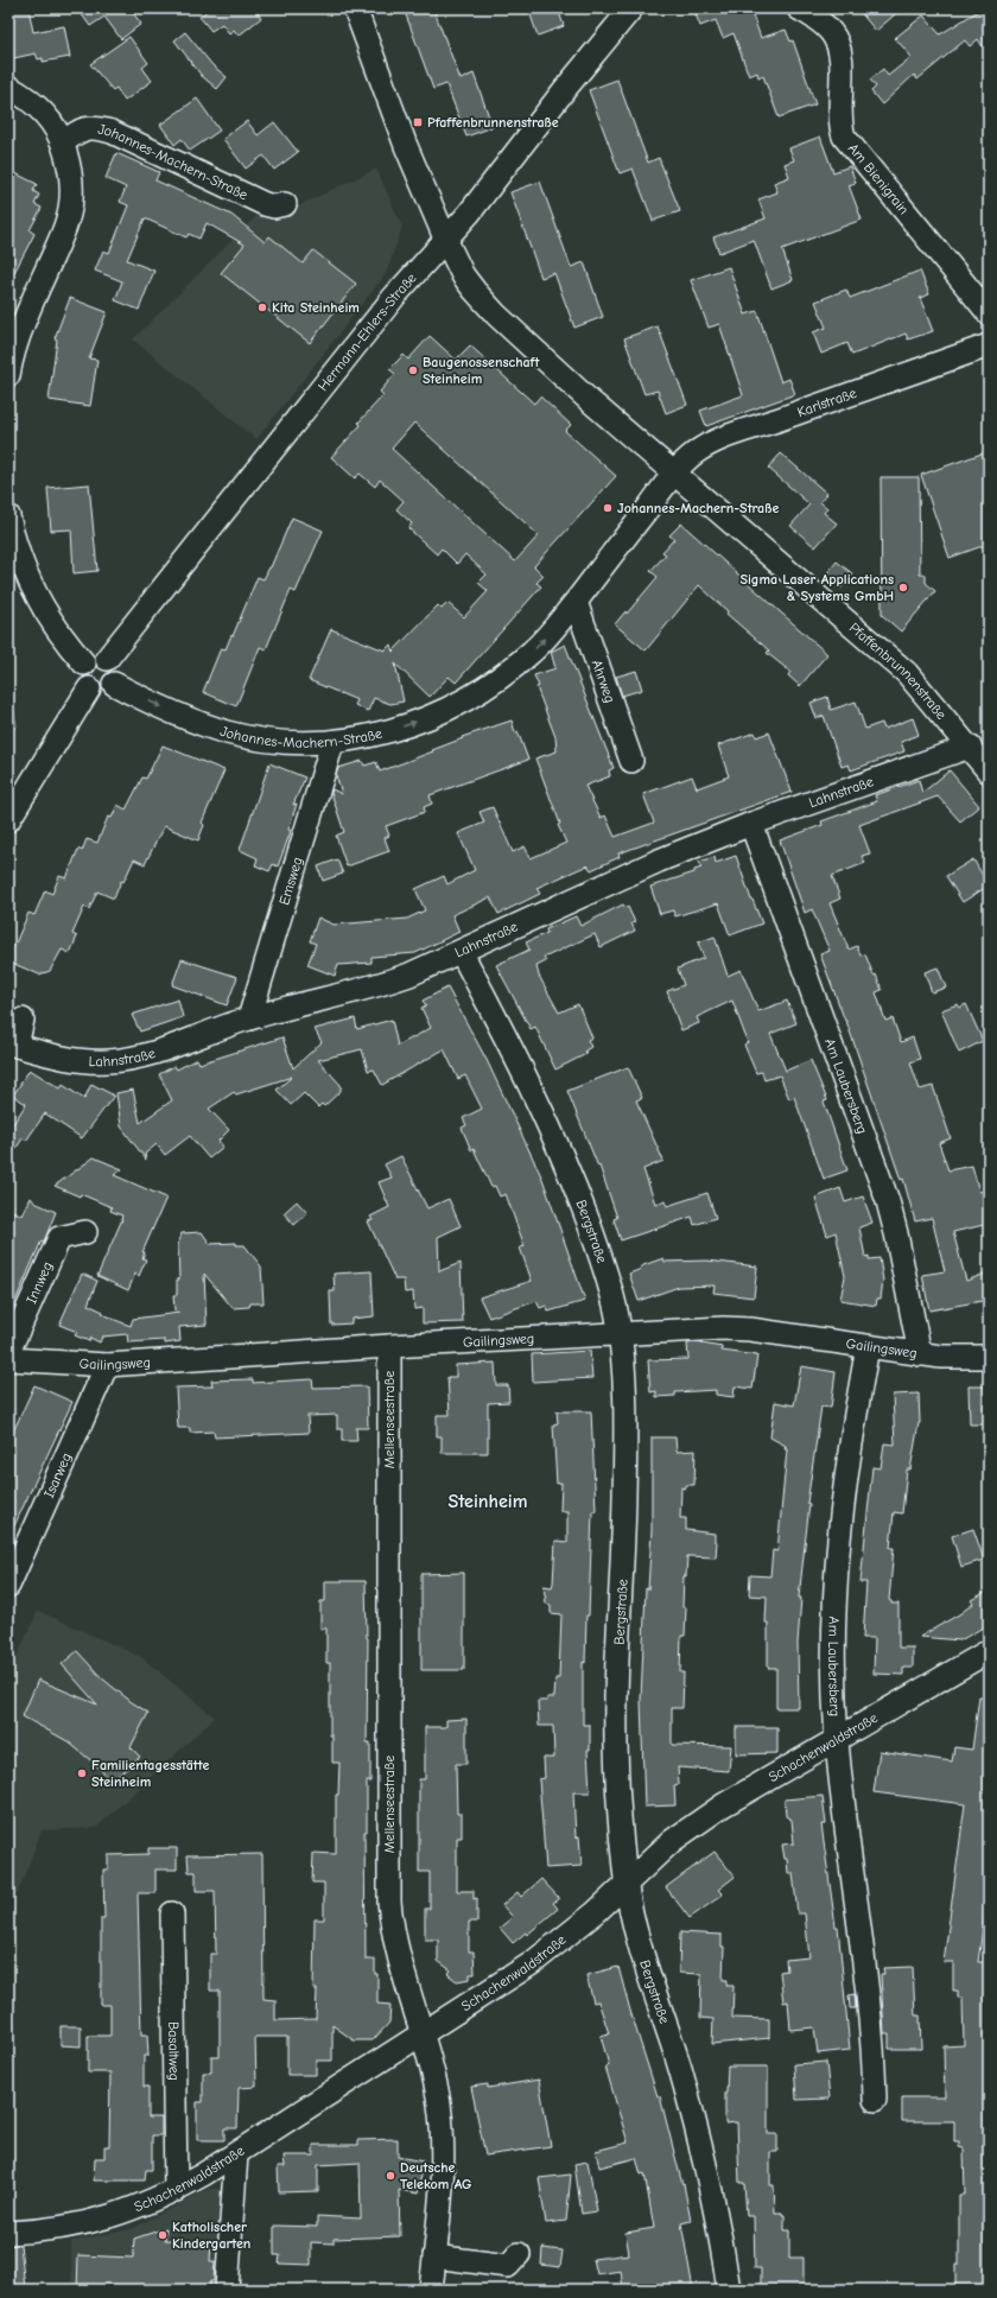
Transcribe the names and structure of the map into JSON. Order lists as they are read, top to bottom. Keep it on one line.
{"streets":{"street":["Johannes-Machern-Straße","Am Bienigrain","Hermann-Ehlers-Straße","Karlstraße","Pfaffenbrunnenstraße","Ahrweg","Lahnstraße","Emsweg","Am Laubersberg","Bergstraße","Innweg","Gailingsweg","Mellenseestraße","Isarweg","Schachenwaldstraße","Basaltweg"]},"crossings":[["Johannes-Machern-Straße","Hermann-Ehlers-Straße"],["Johannes-Machern-Straße","Karlstraße"],["Johannes-Machern-Straße","Pfaffenbrunnenstraße"],["Johannes-Machern-Straße","Ahrweg"],["Johannes-Machern-Straße","Emsweg"],["Hermann-Ehlers-Straße","Pfaffenbrunnenstraße"],["Karlstraße","Pfaffenbrunnenstraße"],["Pfaffenbrunnenstraße","Lahnstraße"],["Lahnstraße","Emsweg"],["Lahnstraße","Am Laubersberg"],["Lahnstraße","Bergstraße"],["Am Laubersberg","Gailingsweg"],["Am Laubersberg","Schachenwaldstraße"],["Bergstraße","Gailingsweg"],["Bergstraße","Schachenwaldstraße"],["Gailingsweg","Mellenseestraße"],["Gailingsweg","Isarweg"],["Mellenseestraße","Schachenwaldstraße"],["Schachenwaldstraße","Basaltweg"]],"one_way":["Johannes-Machern-Straße"],"districts":["Steinheim"],"places":{"transit":["Pfaffenbrunnenstraße"],"other":["Kita Steinheim","Baugenossenschaft Steinheim","Johannes-Machern-Straße","Sigma Laser Applications & Systems GmbH","Familientagesstätte Steinheim","Deutsche Telekom AG","Katholischer Kindergarten"]}}
